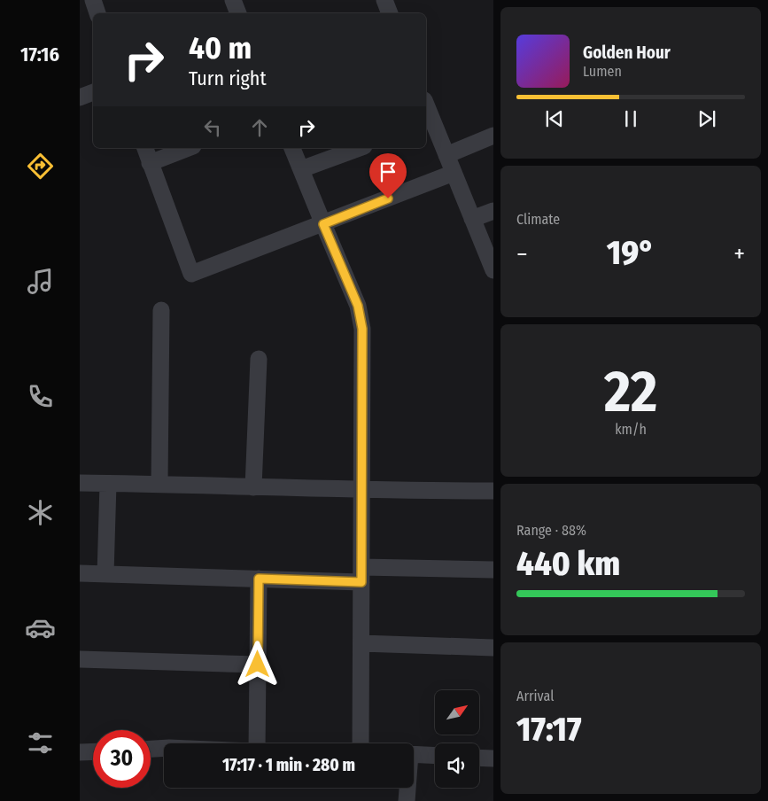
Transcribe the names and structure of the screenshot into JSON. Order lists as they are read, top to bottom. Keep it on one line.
{"north":"top right","page":{"tabs":"17:16","turn":["40 m","Turn right"],"song":["Golden Hour","Lumen"],"tile":["Climate",["22","km/h"],["Range · 88%","440 km"],["Arrival","17:17"]],"heat":["−","19°","+"],"limit":"30","trip":"17:17 · 1 min · 280 m"}}
